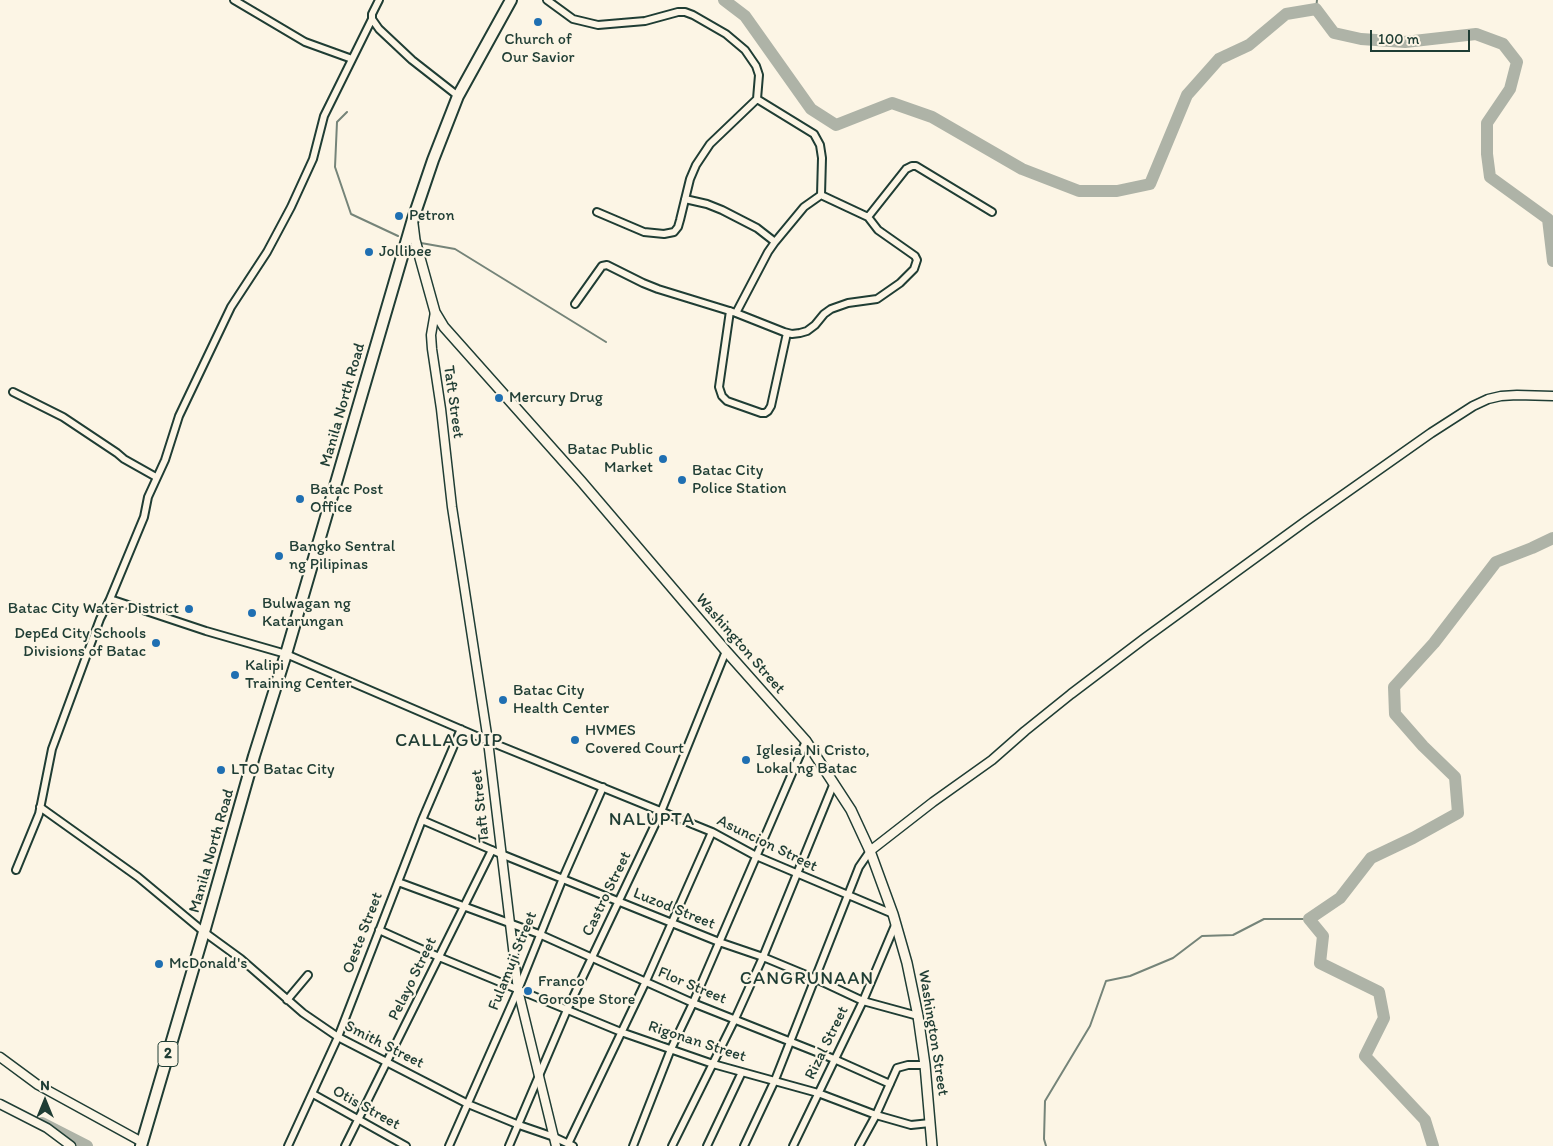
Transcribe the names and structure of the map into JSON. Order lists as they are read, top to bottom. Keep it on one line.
{"streets":{"highway":["Manila North Road","2"],"main road":["Washington Street"],"street":["Taft Street","Asuncion Street","Castro Street","Luzod Street","Oeste Street","Fulamuji Street","Pelayo Street","Flor Street","Rigonan Street","Rizal Street","Smith Street","Otis Street"]},"crossings":[["Taft Street","Washington Street"],["Taft Street","Asuncion Street"],["Taft Street","Castro Street"],["Taft Street","Luzod Street"],["Taft Street","Fulamuji Street"],["Taft Street","Flor Street"],["Taft Street","Rigonan Street"],["Taft Street","Smith Street"],["Manila North Road","Washington Street"],["Manila North Road","Asuncion Street"],["Manila North Road","Smith Street"],["Washington Street","Asuncion Street"],["Washington Street","Castro Street"],["Washington Street","Luzod Street"],["Washington Street","Rigonan Street"],["Washington Street","Rizal Street"],["Asuncion Street","Castro Street"],["Asuncion Street","Oeste Street"],["Asuncion Street","Fulamuji Street"],["Asuncion Street","Rizal Street"],["Castro Street","Luzod Street"],["Castro Street","Flor Street"],["Castro Street","Rigonan Street"],["Castro Street","Smith Street"],["Luzod Street","Oeste Street"],["Luzod Street","Fulamuji Street"],["Luzod Street","Pelayo Street"],["Luzod Street","Rizal Street"],["Oeste Street","Flor Street"],["Oeste Street","Rigonan Street"],["Oeste Street","Smith Street"],["Oeste Street","Otis Street"],["Fulamuji Street","Flor Street"],["Fulamuji Street","Rigonan Street"],["Fulamuji Street","Smith Street"],["Pelayo Street","Flor Street"],["Pelayo Street","Rigonan Street"],["Pelayo Street","Smith Street"],["Pelayo Street","Otis Street"],["Flor Street","Rizal Street"],["Rigonan Street","Rizal Street"]],"districts":["CALLAGUIP","NALUPTA","CANGRUNAAN"],"places":["Church of Our Savior","Petron","Jollibee","Mercury Drug","Batac Public Market","Batac City Police Station","Batac Post Office","Bangko Sentral ng Pilipinas","Batac City Water District","Bulwagan ng Katarungan","DepEd City Schools Divisions of Batac","Kalipi Training Center","Batac City Health Center","HVMES Covered Court","Iglesia Ni Cristo, Lokal ng Batac","LTO Batac City","McDonald's","Franco Gorospe Store"],"scale_bar":"100 m","north":"top"}
